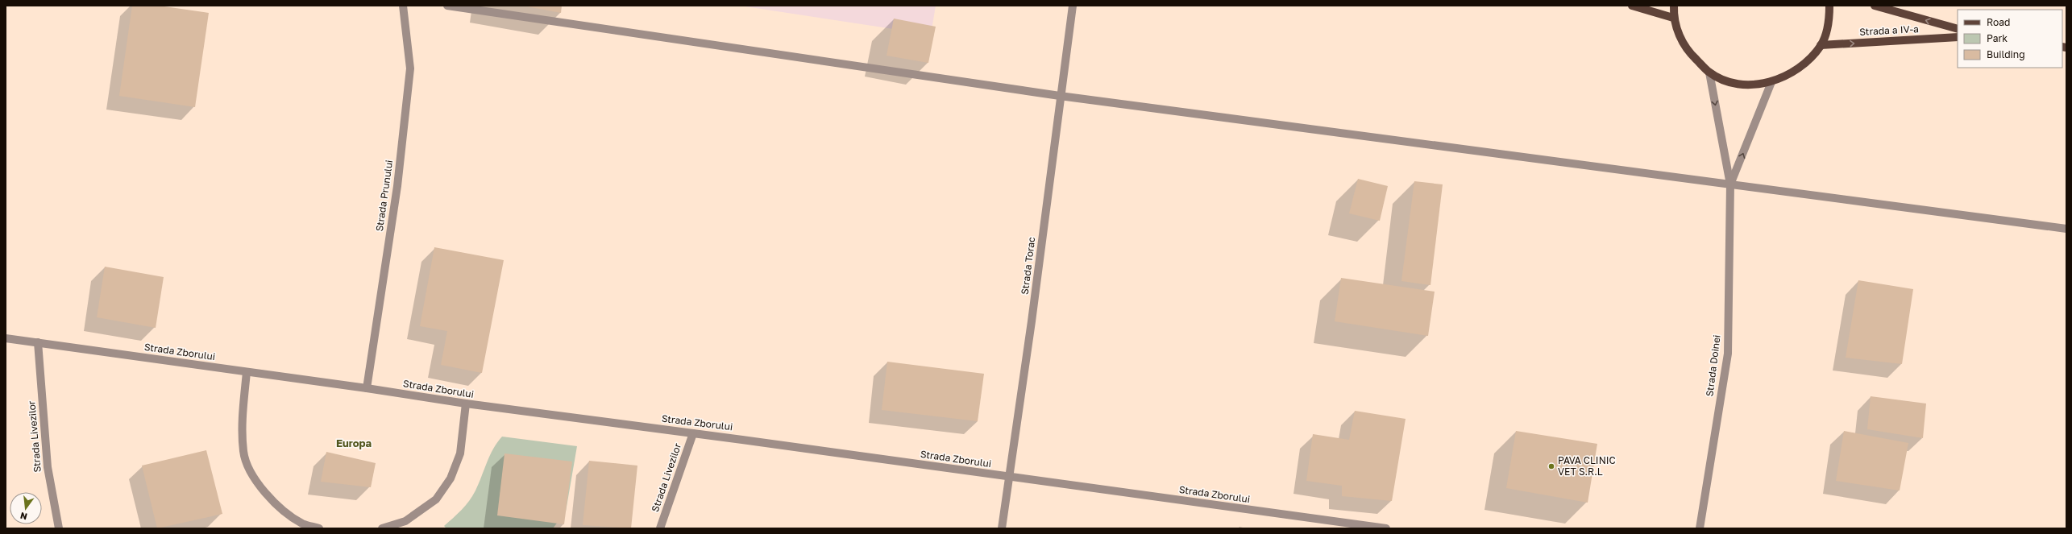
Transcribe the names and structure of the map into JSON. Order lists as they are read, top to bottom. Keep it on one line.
{"streets":{"main road":["Strada a IV-a"],"street":["Strada Prunului","Strada Torac","Strada Zborului","Strada Doinei","Strada Livezilor"]},"crossings":[["Strada Prunului","Strada Zborului"],["Strada Torac","Strada Zborului"],["Strada Zborului","Strada Livezilor"]],"districts":["Europa"],"places":["PAVA CLINIC VET S.R.L"],"legend":["Road","Park","Building"],"north":"bottom"}
